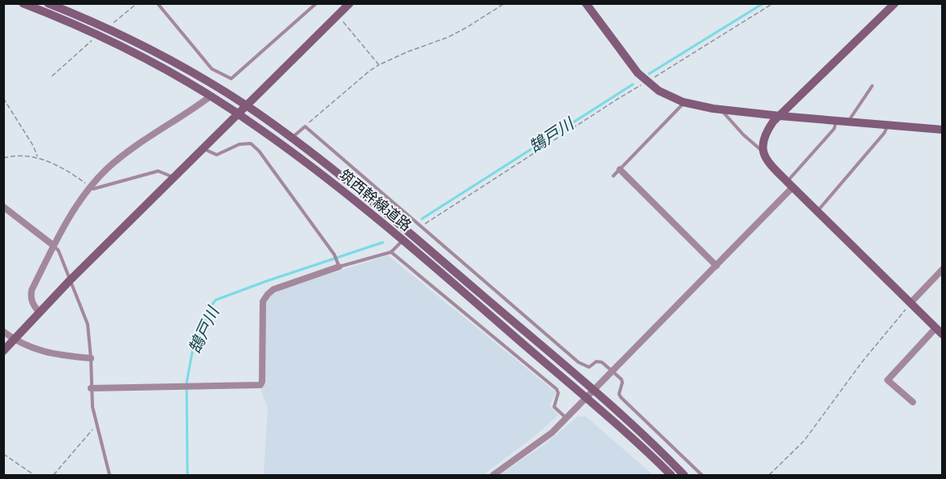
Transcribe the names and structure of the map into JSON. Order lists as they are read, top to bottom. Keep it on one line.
{"streets":{"street":["筑西幹線道路"]},"water":["鵠戸川"]}
